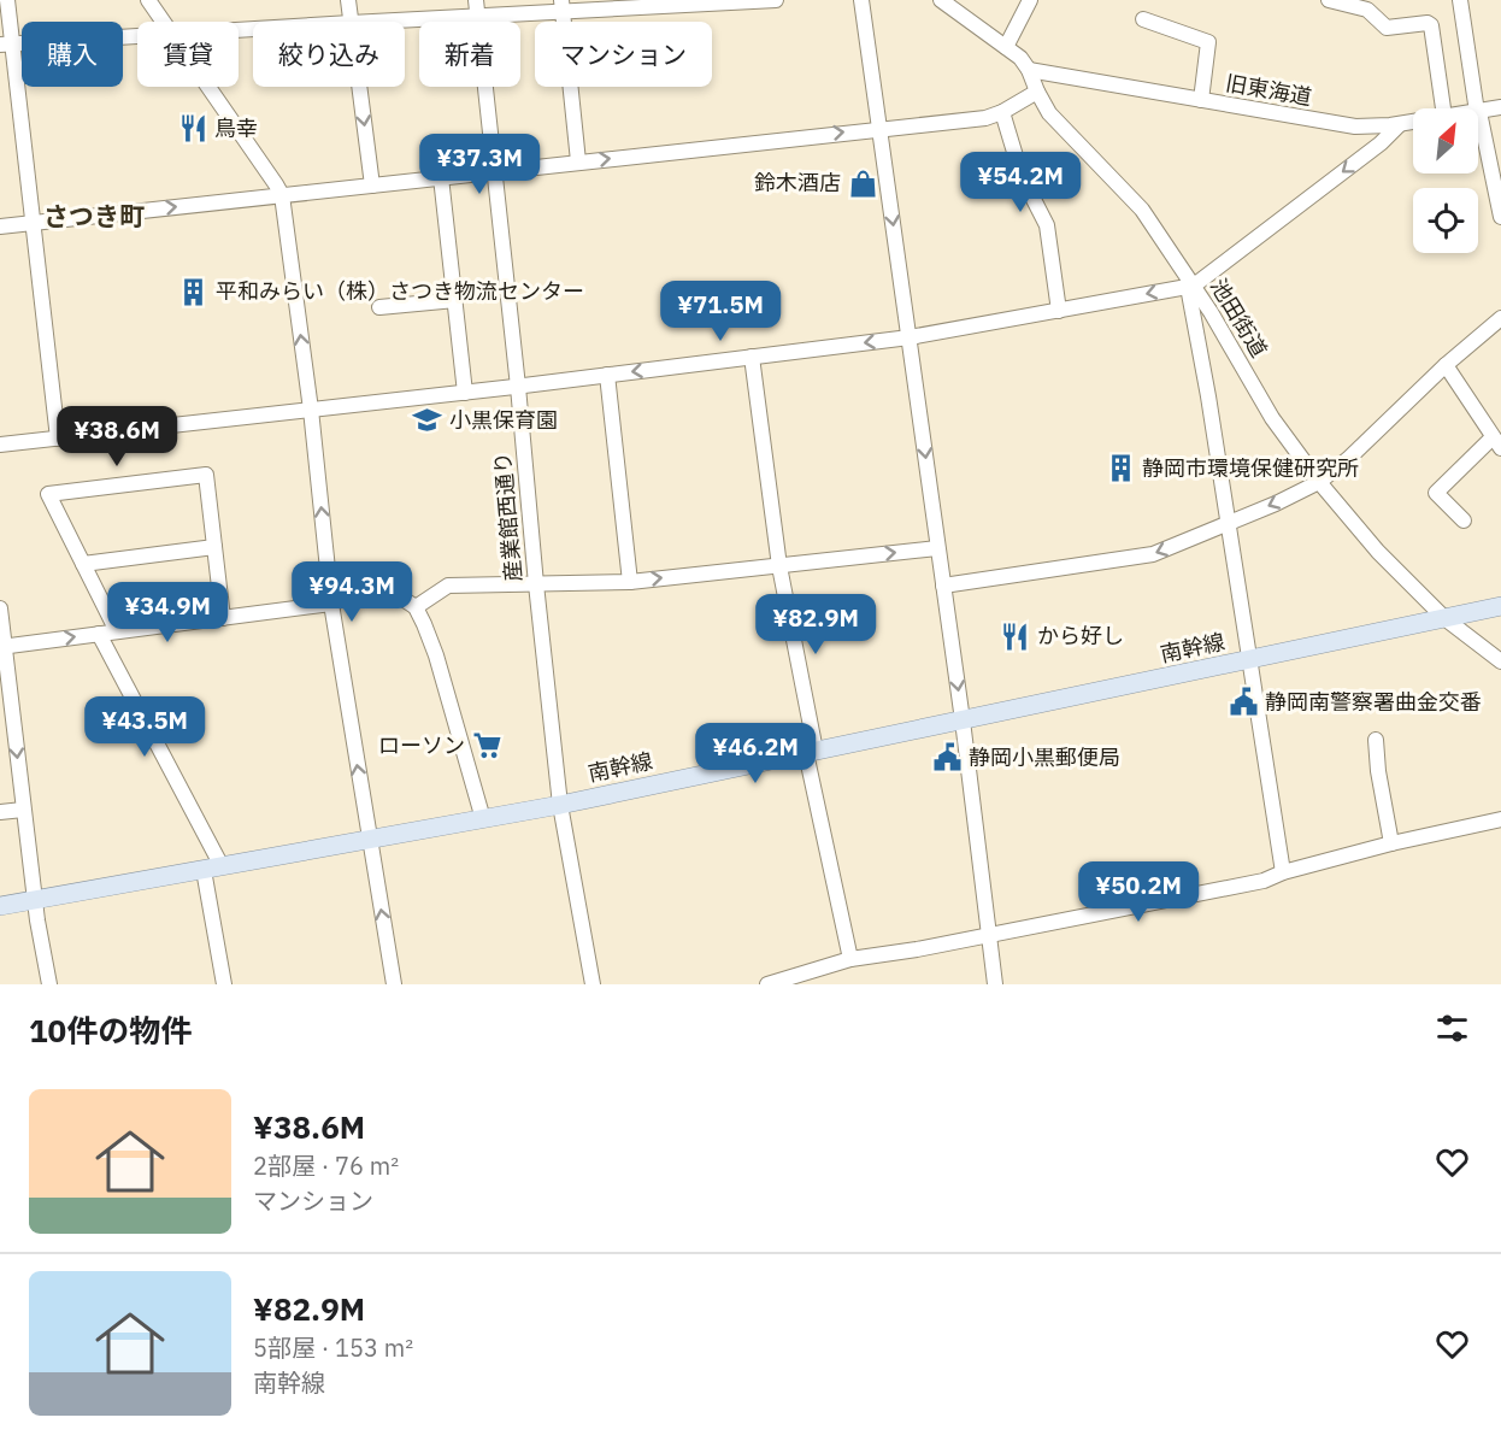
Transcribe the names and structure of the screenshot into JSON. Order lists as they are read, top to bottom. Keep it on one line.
{"streets":{"main road":["南幹線"],"street":["旧東海道","池田街道","産業館西通り"]},"crossings":[["旧東海道","池田街道"],["池田街道","南幹線"],["産業館西通り","南幹線"]],"districts":["さつき町"],"places":{"restaurant":["鳥幸","から好し"],"shop":["鈴木酒店"],"building":["平和みらい（株）さつき物流センター","静岡市環境保健研究所"],"school or university":["小黒保育園"],"public building":["静岡南警察署曲金交番","静岡小黒郵便局"],"supermarket":["ローソン"]},"north":"top right","page":{"chip":["購入","賃貸","絞り込み","新着","マンション"],"price":["¥37.3M","¥54.2M","¥71.5M","¥38.6M","¥94.3M","¥34.9M","¥82.9M","¥43.5M","¥46.2M","¥50.2M"],"heading":"10件の物件","list":[{"name":"¥38.6M","note":"2部屋 · 76 m² · マンション"},{"name":"¥82.9M","note":"5部屋 · 153 m² · 南幹線"}]}}
